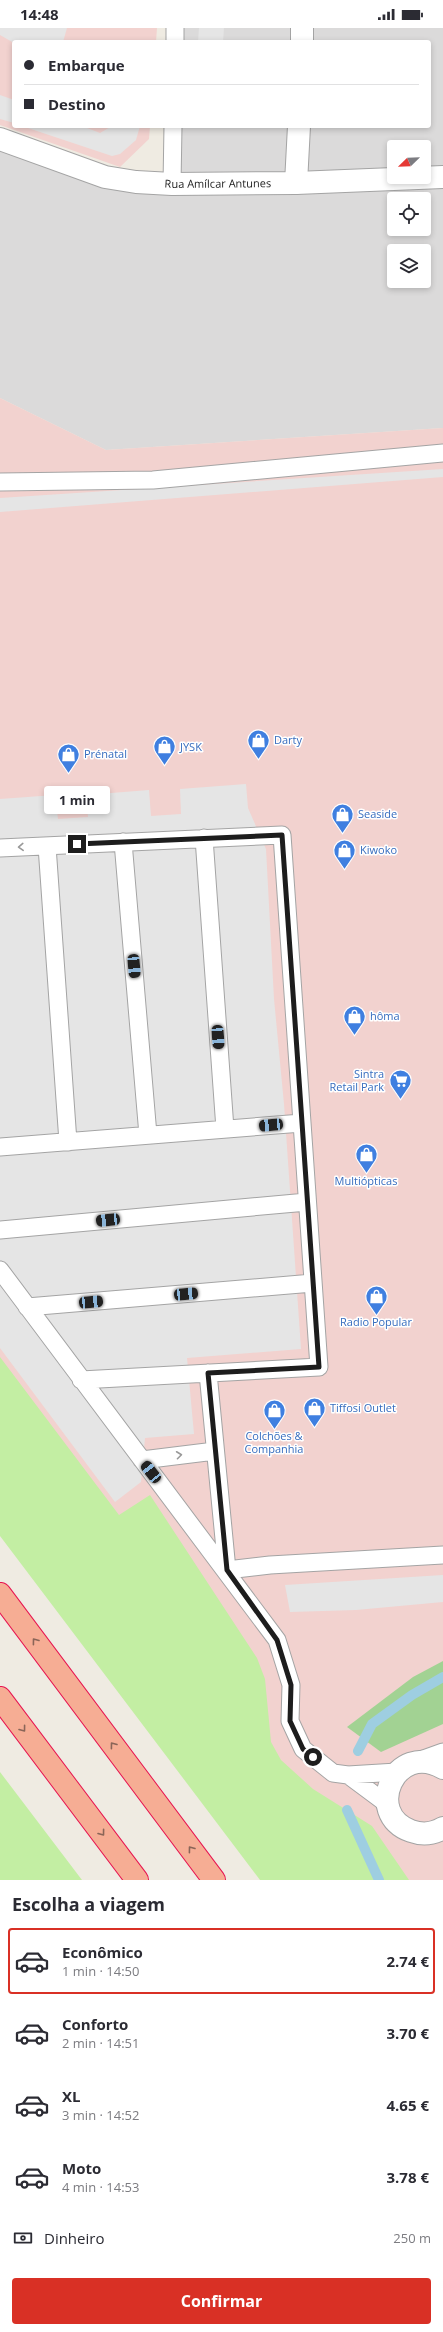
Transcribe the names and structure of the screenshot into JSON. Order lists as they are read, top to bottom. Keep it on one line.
{"streets":{"street":["Rua Amílcar Antunes"]},"places":{"shop":["Darty","JYSK","Prénatal","Seaside","Kiwoko","hôma","Multiópticas","Radio Popular","Tiffosi Outlet","Colchões & Companhia"],"supermarket":["Sintra Retail Park"]},"north":"bottom left","page":{"status":"14:48","banner":["Embarque","Destino"],"bubble":"1 min","heading":"Escolha a viagem","list":[{"name":"Econômico","note":"1 min · 14:50","value":"2.74 €"},{"name":"Conforto","note":"2 min · 14:51","value":"3.70 €"},{"name":"XL","note":"3 min · 14:52","value":"4.65 €"},{"name":"Moto","note":"4 min · 14:53","value":"3.78 €"}],"pay":["Dinheiro","250 m"],"buttons":"Confirmar"}}
